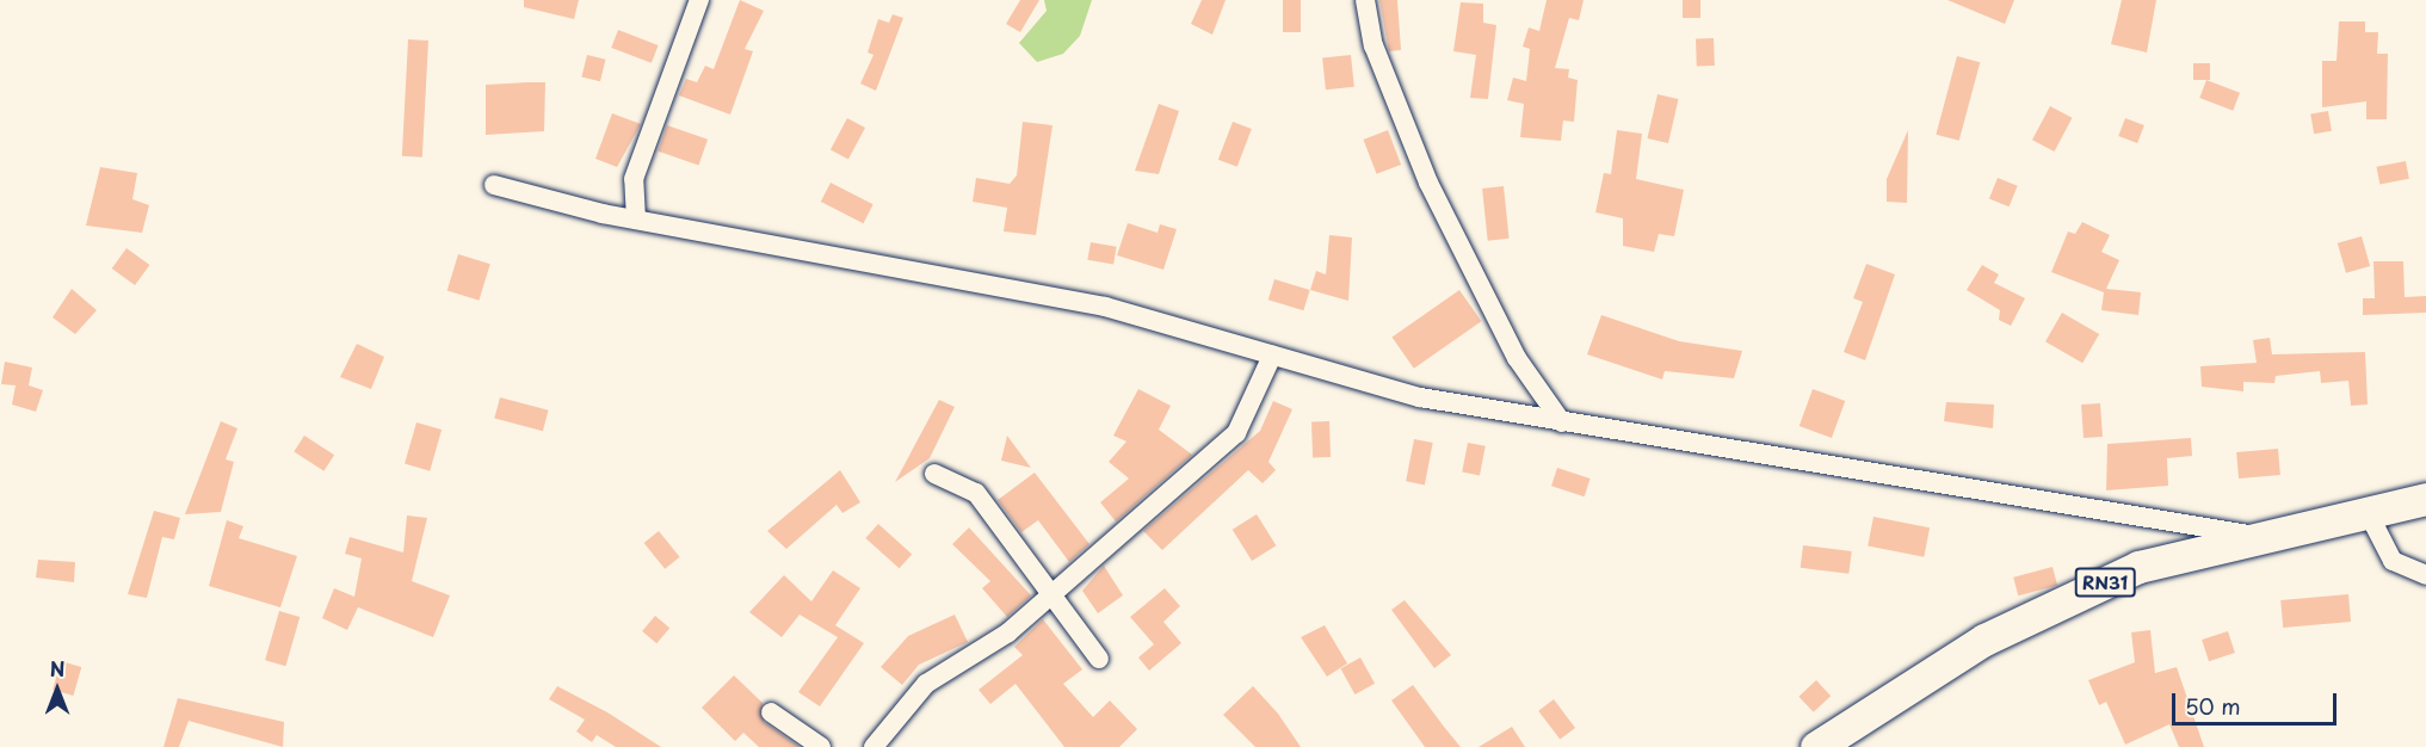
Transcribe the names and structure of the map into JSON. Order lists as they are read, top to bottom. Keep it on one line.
{"streets":{"main road":["RN31"]},"scale_bar":"50 m","north":"top"}
